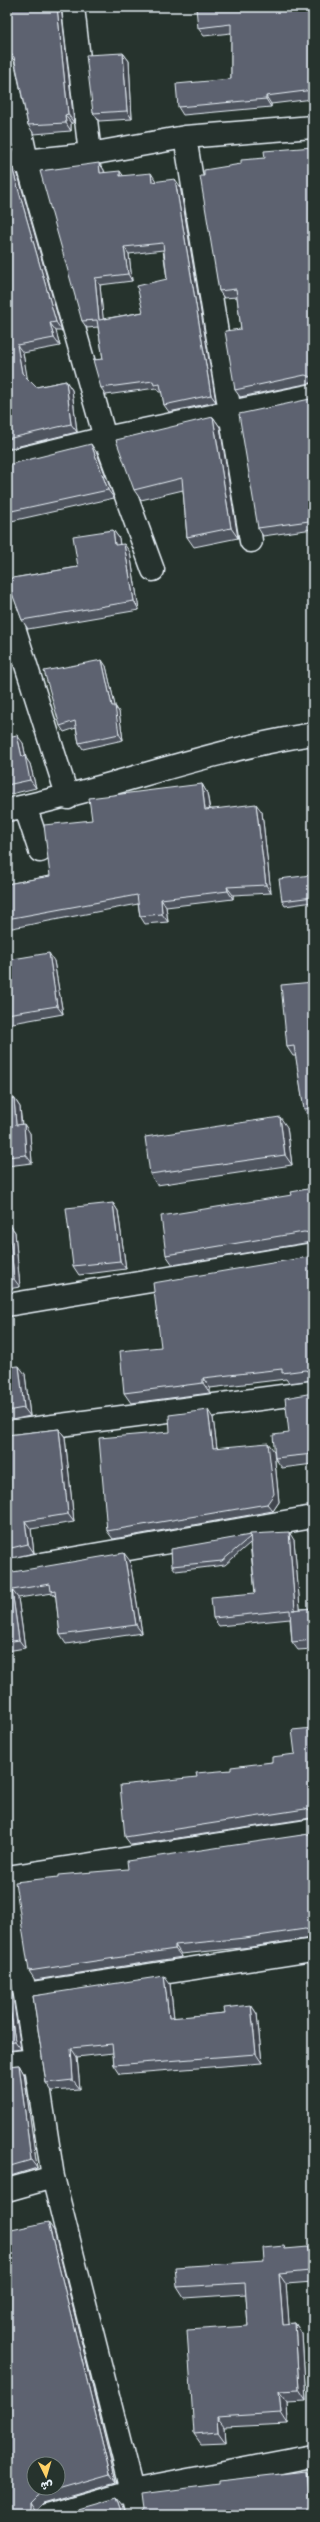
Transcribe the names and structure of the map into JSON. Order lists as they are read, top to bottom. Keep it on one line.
{"north":"bottom"}
